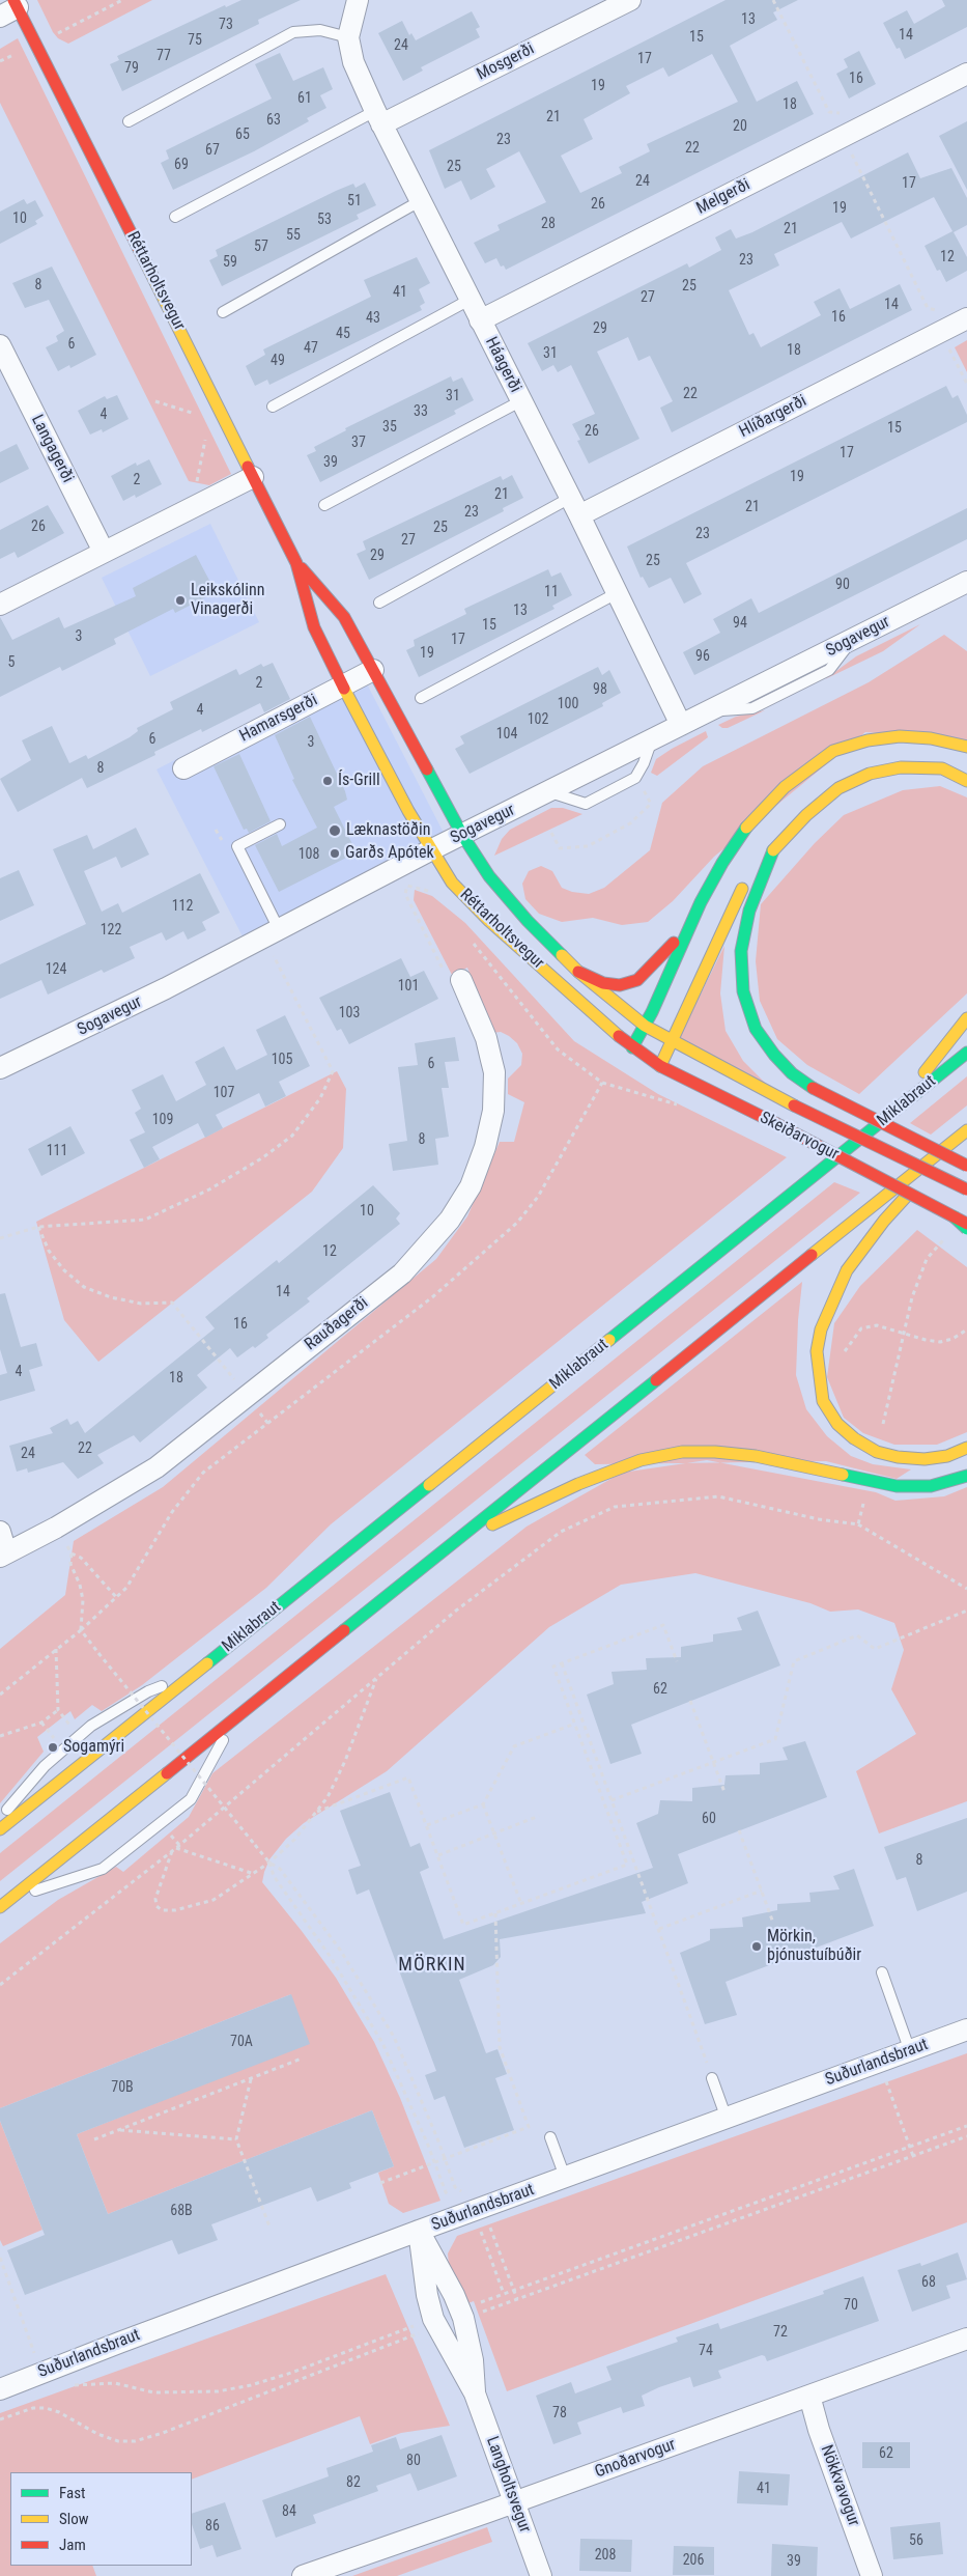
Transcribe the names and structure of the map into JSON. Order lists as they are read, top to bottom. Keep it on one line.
{"streets":{"main road":["Réttarholtsvegur","Miklabraut","Skeiðarvogur"],"street":["Mosgerði","Melgerði","Háagerði","Hlíðargerði","Langagerði","Sogavegur","Hamarsgerði","Rauðagerði","Suðurlandsbraut","Gnoðarvogur","Langholtsvegur","Nökkvavogur"]},"crossings":[["Mosgerði","Háagerði"],["Melgerði","Háagerði"],["Réttarholtsvegur","Sogavegur"],["Réttarholtsvegur","Hamarsgerði"],["Réttarholtsvegur","Skeiðarvogur"],["Háagerði","Hlíðargerði"],["Háagerði","Sogavegur"],["Suðurlandsbraut","Langholtsvegur"],["Gnoðarvogur","Langholtsvegur"],["Gnoðarvogur","Nökkvavogur"]],"districts":["MÖRKIN"],"places":["Leikskólinn Vinagerði","Ís-Grill","Læknastöðin","Garðs Apótek","Sogamýri","Mörkin, þjónustuíbúðir"],"house_numbers":["13","73","14","15","75","24","77","17","79","16","19","61","18","21","63","20","65","23","22","67","69","25","24","17","51","26","19","10","53","28","21","55","57","12","23","59","8","25","41","27","14","16","43","29","45","6","47","18","31","49","22","31","33","4","35","15","26","37","17","39","19","2","21","21","23","26","25","23","27","29","25","90","11","13","94","15","3","17","19","96","5","2","98","100","4","102","104","6","3","8","108","112","122","124","101","103","105","6","107","109","8","111","10","12","14","16","4","18","22","24","62","60","8","70A","70B","68B","68","70","72","74","78","62","80","82","41","84","86","56","208","206","39"],"legend":["Fast","Slow","Jam"]}
